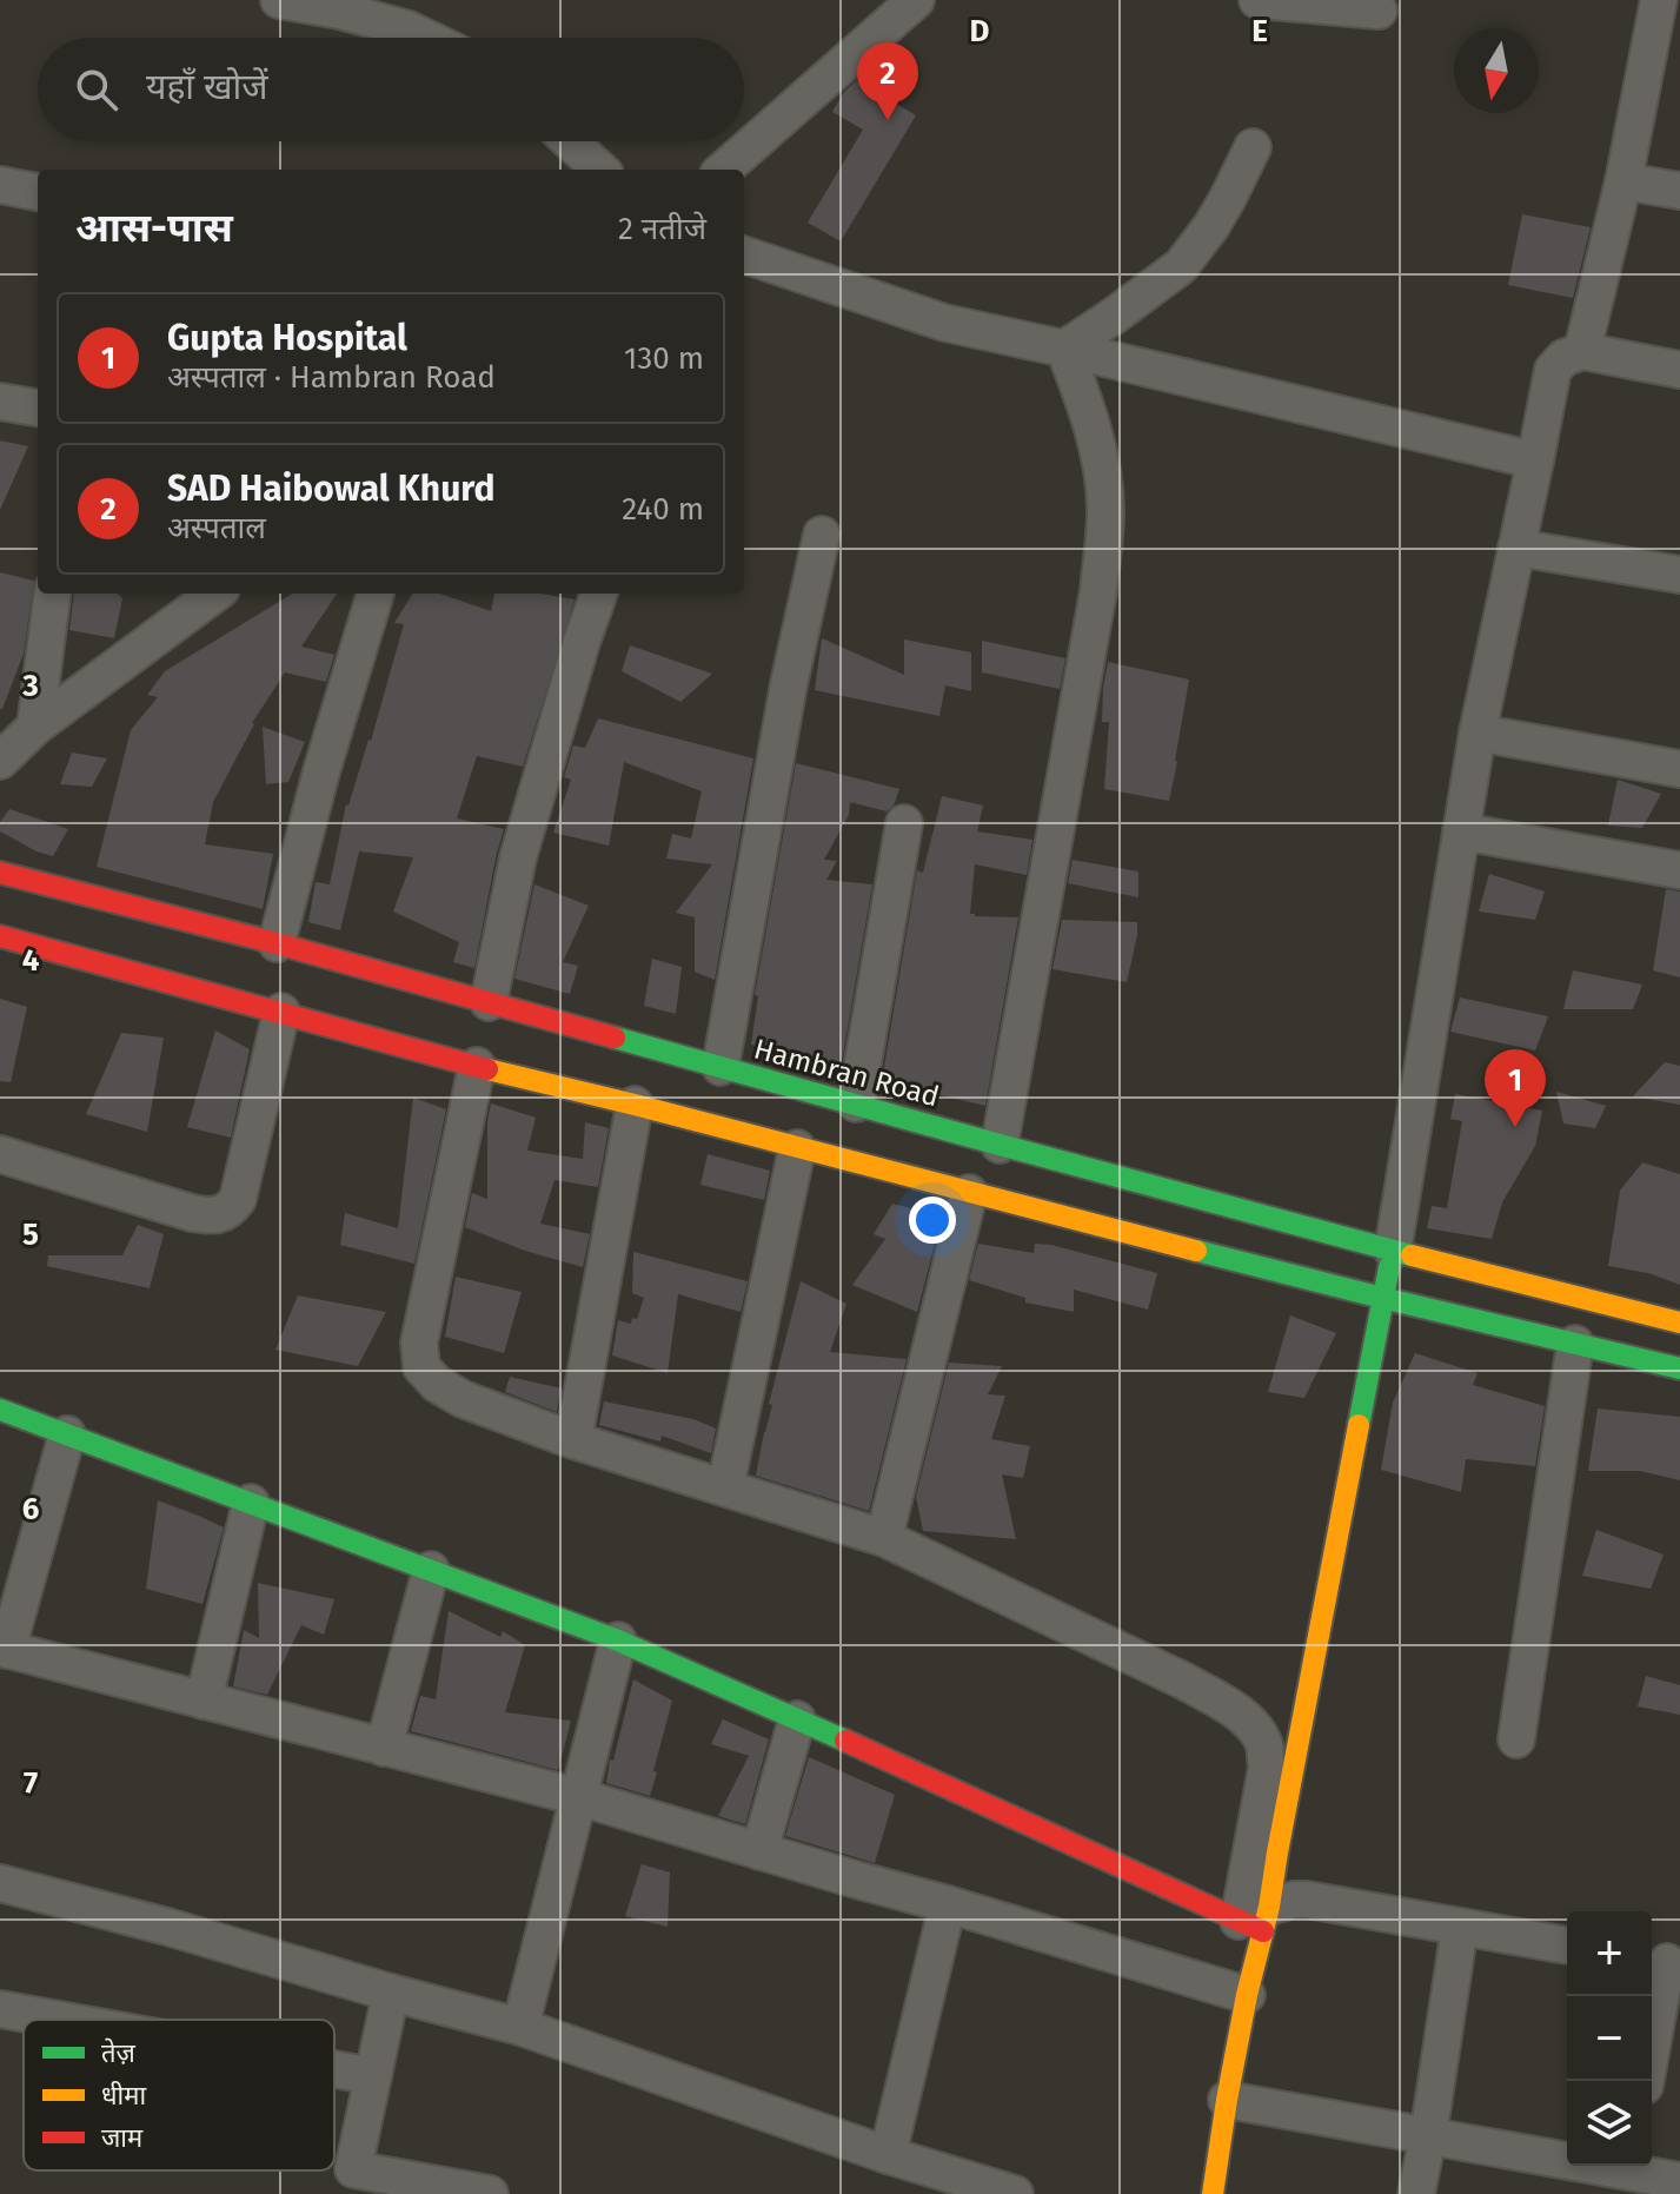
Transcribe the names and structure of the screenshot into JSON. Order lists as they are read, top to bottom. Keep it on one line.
{"streets":{"main road":["Hambran Road"]},"legend":["तेज़","धीमा","जाम"],"north":"bottom","page":{"search":"यहाँ खोजें","pins":["2","1"],"heading":["आस-पास","2 नतीजे"],"list":[{"mark":"1","name":"Gupta Hospital","note":"अस्पताल · Hambran Road","value":"130 m"},{"mark":"2","name":"SAD Haibowal Khurd","note":"अस्पताल","value":"240 m"}],"map_buttons":["+","−"]},"grid":{"columns":["D","E"],"rows":["3","4","5","6","7"]}}
